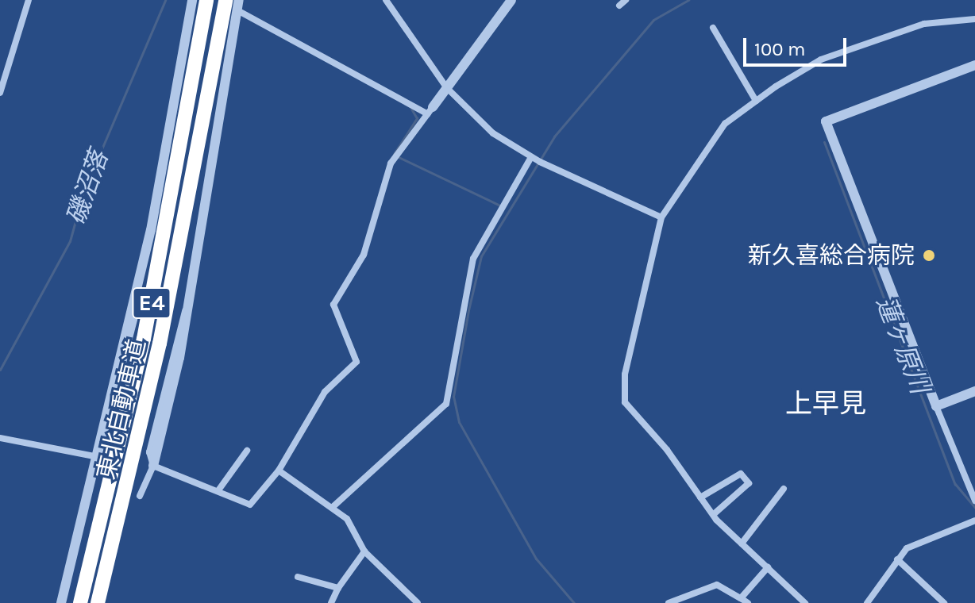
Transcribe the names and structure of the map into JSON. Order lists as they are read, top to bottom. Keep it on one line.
{"streets":{"highway":["E4","東北自動車道"]},"districts":["上早見"],"water":["磯沼落","蓮ヶ原川"],"places":["新久喜総合病院"],"scale_bar":"100 m"}
